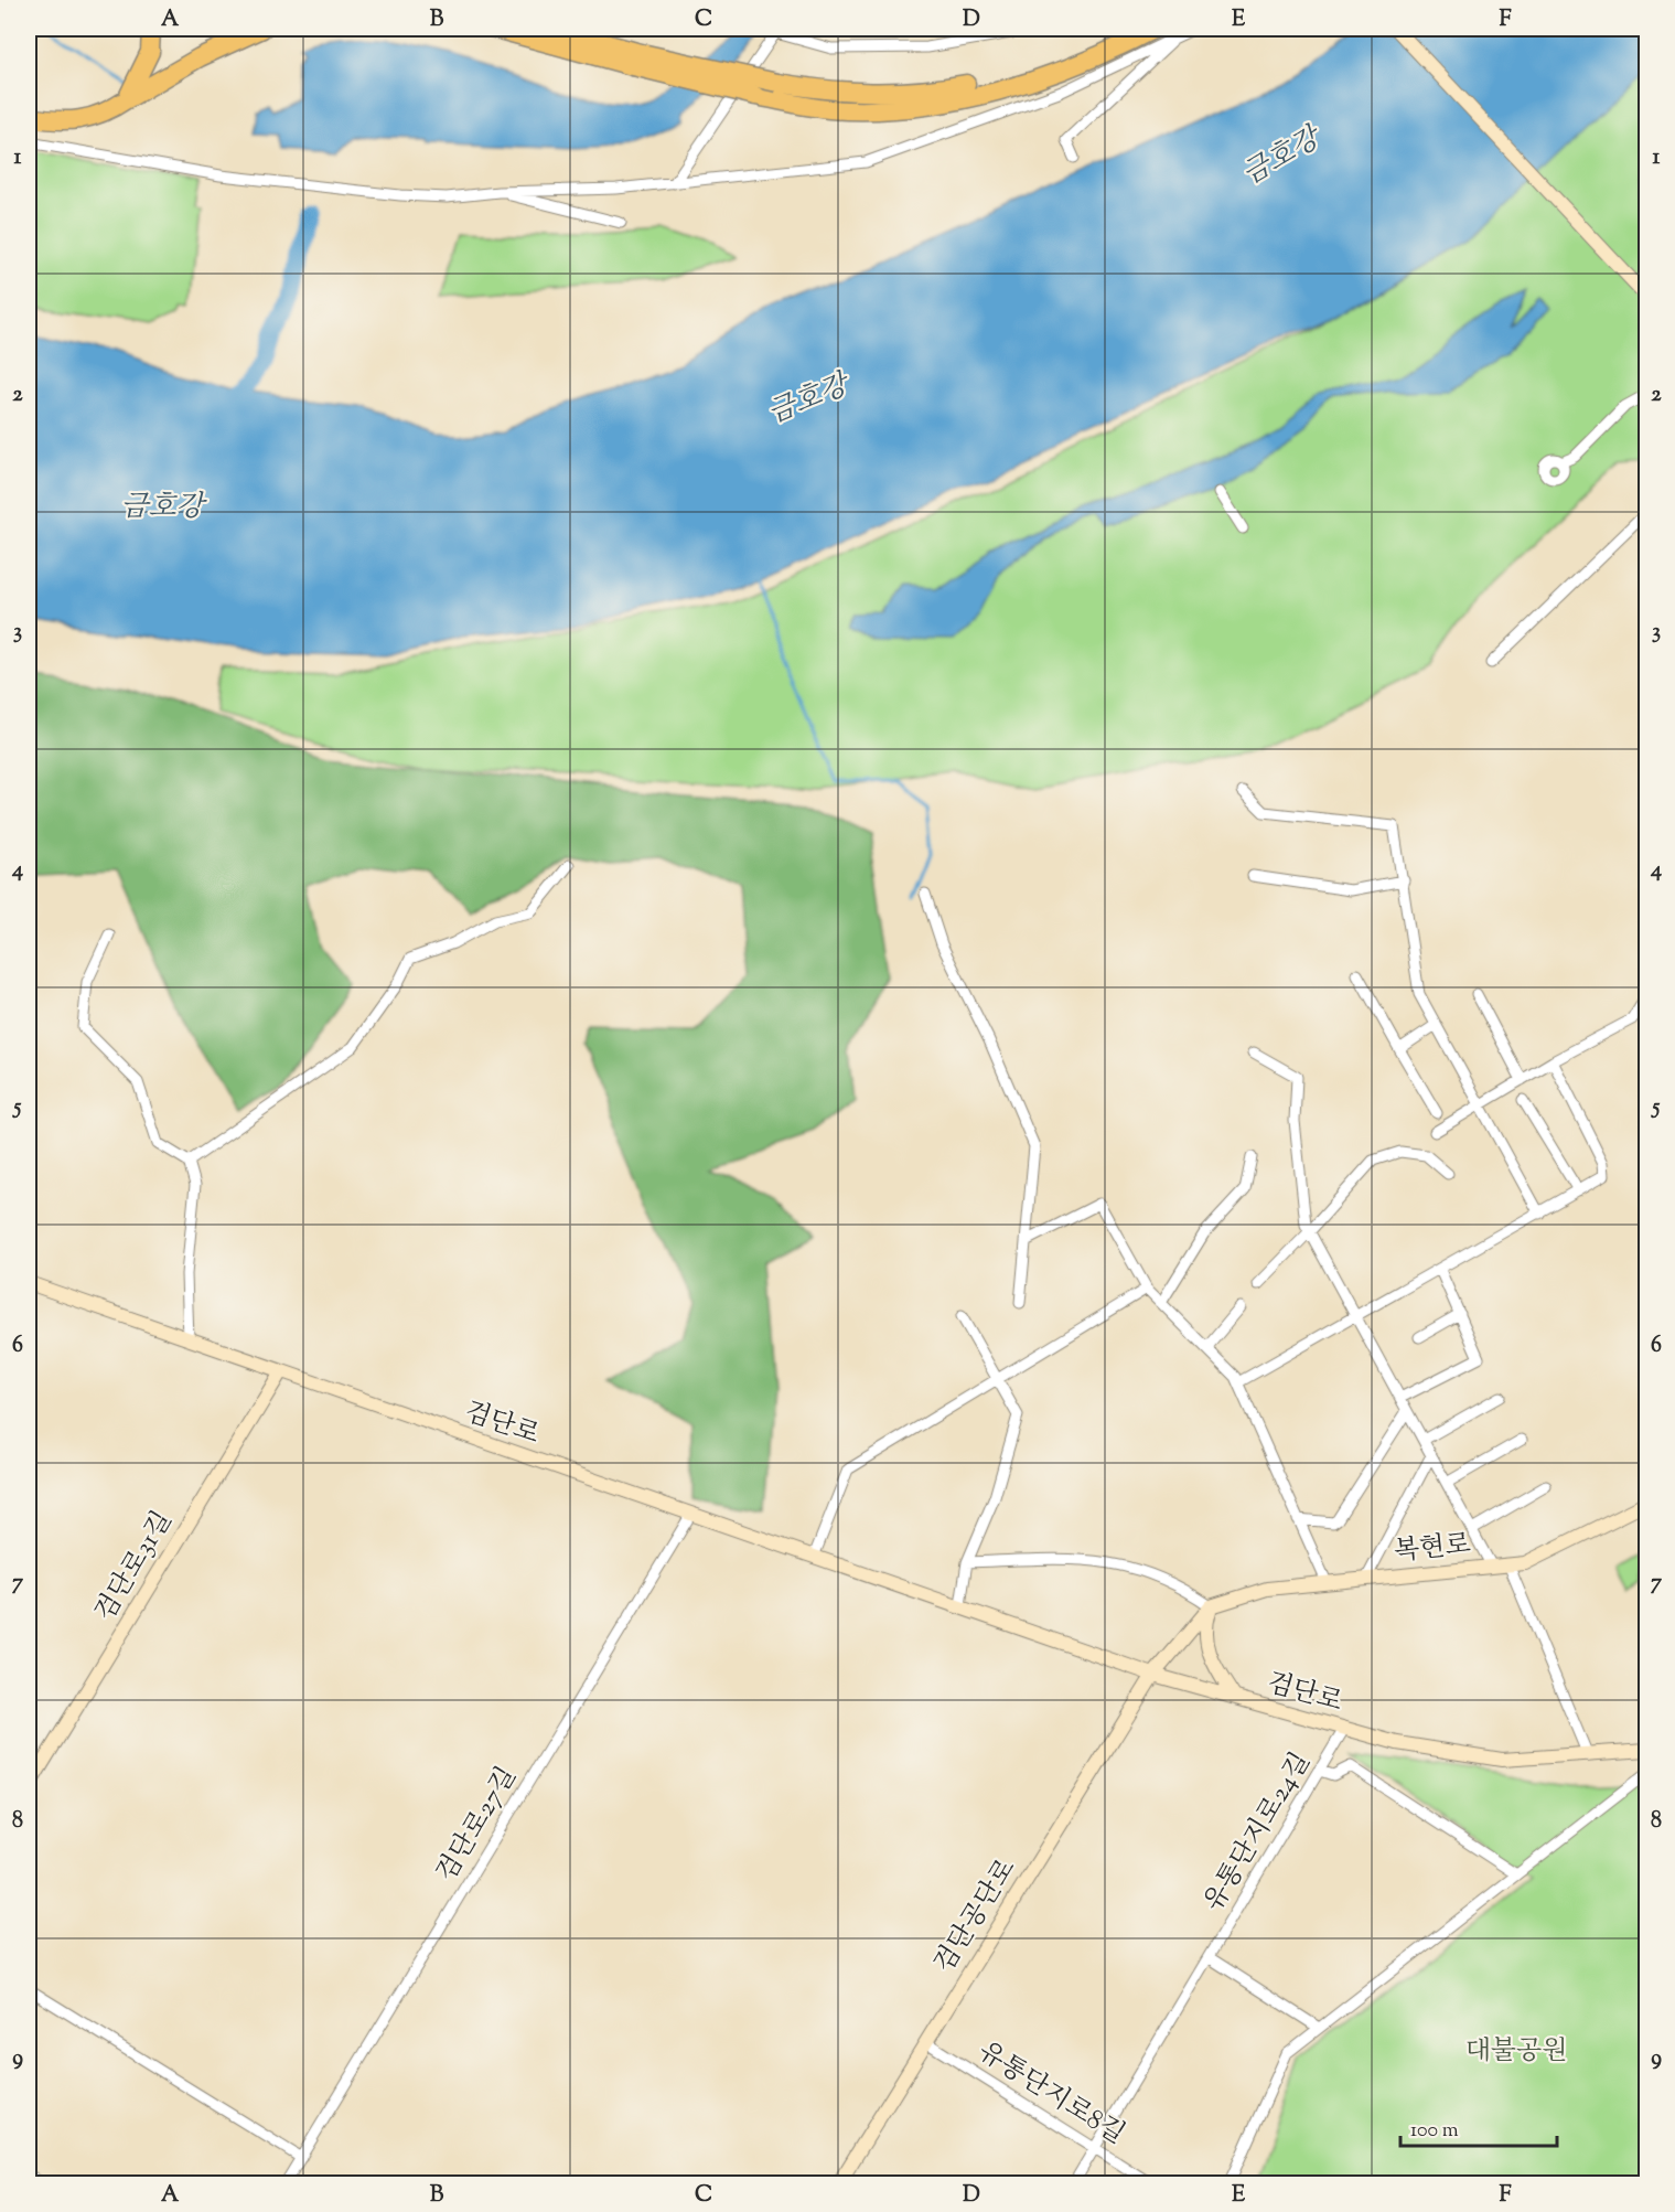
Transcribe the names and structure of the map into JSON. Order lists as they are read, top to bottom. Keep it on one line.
{"streets":{"main road":["검단로","복현로","검단로31길","검단공단로"],"street":["검단로27길","유통단지로24길","유통단지로8길"]},"crossings":[["검단로","검단로31길"],["검단로","검단로27길"],["검단로","유통단지로24길"],["검단로","검단공단로"],["유통단지로24길","유통단지로8길"],["검단공단로","유통단지로8길"]],"water":["금호강"],"parks":["대불공원"],"scale_bar":"100 m","grid":{"columns":["A","B","C","D","E","F"],"rows":["1","2","3","4","5","6","7","8","9"]}}
